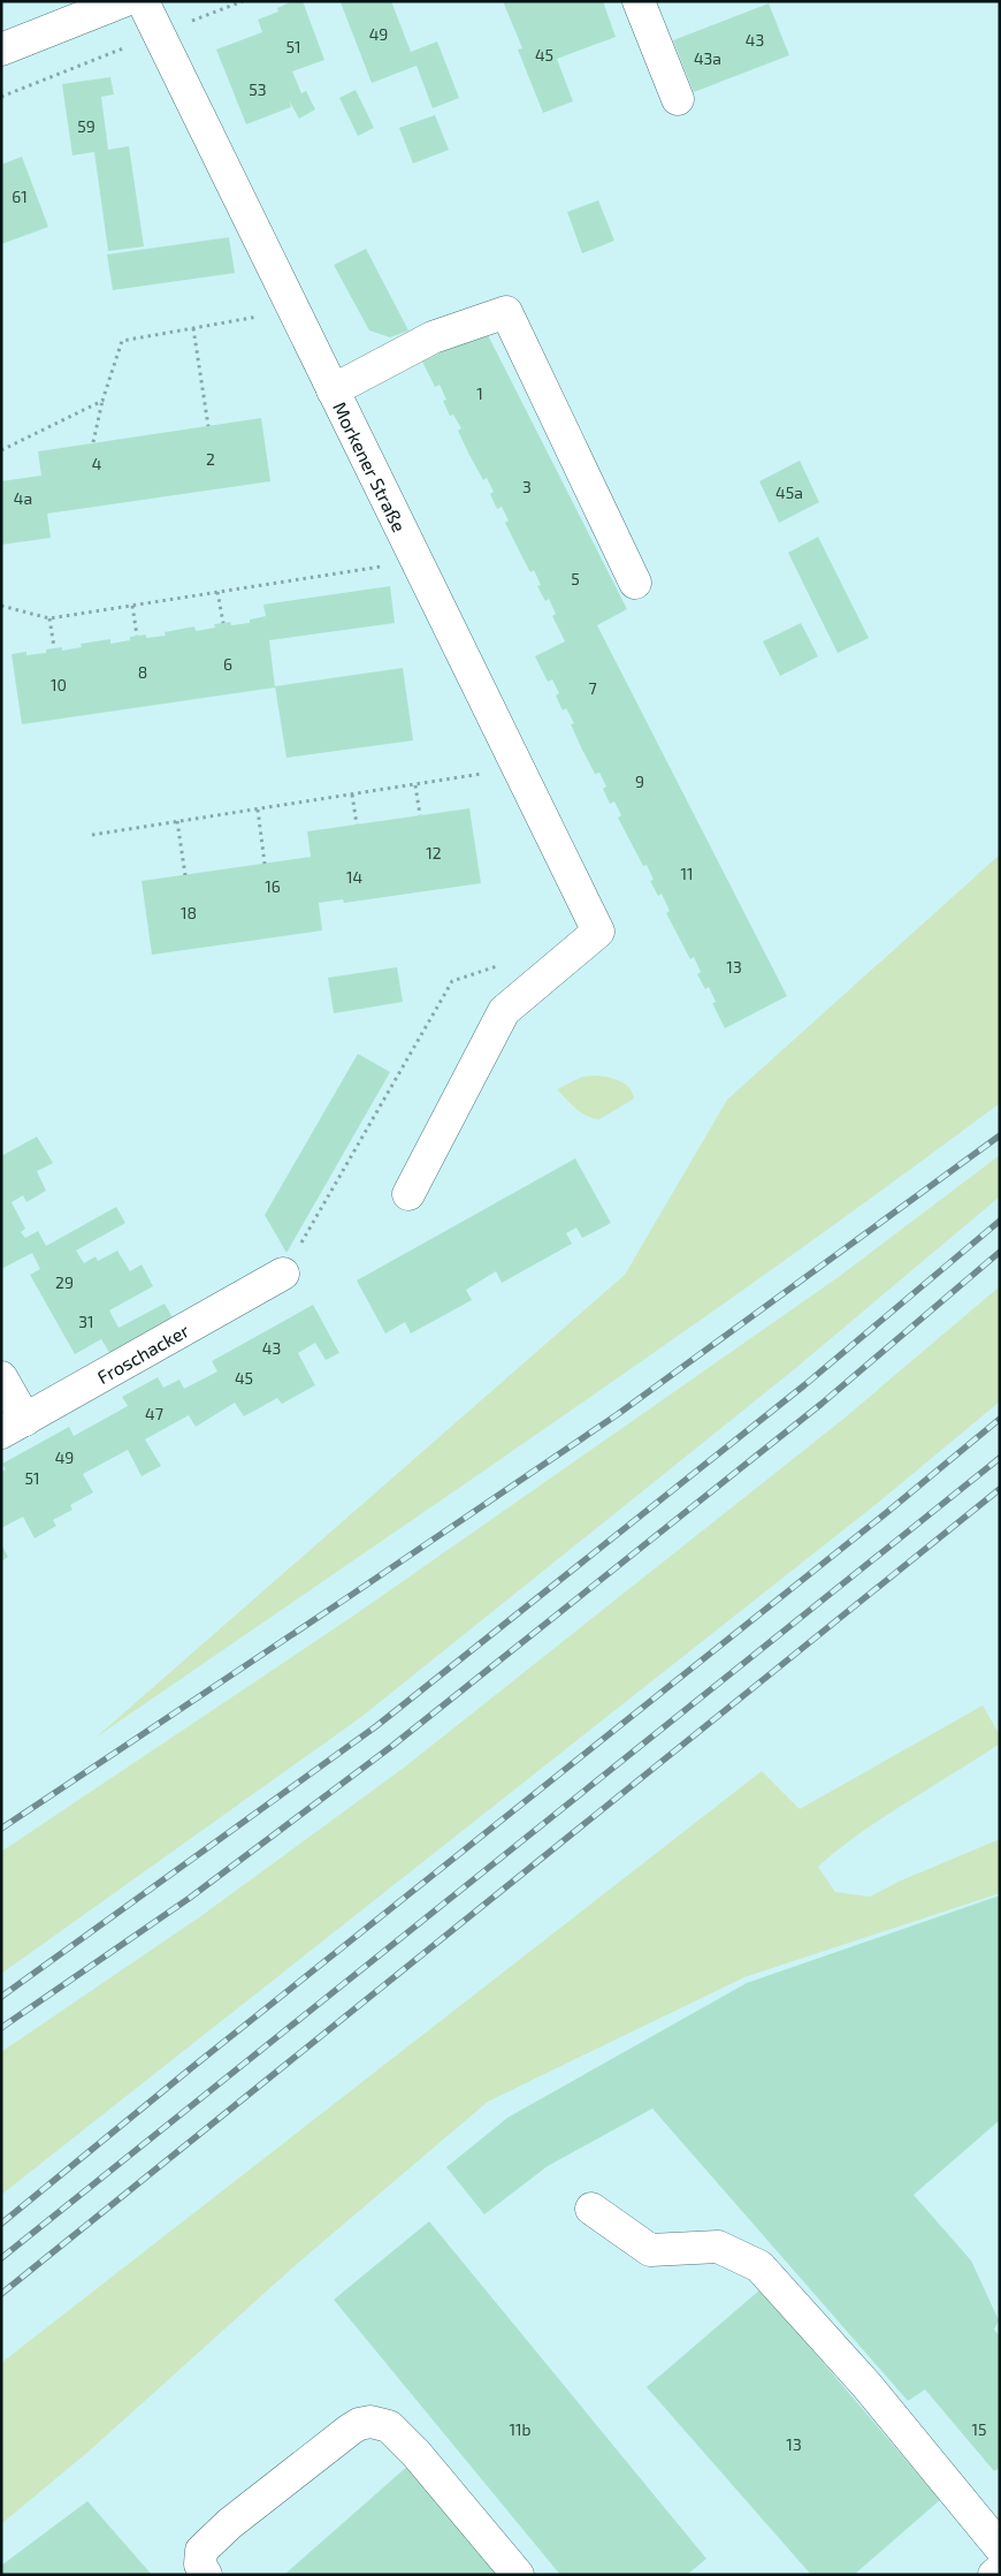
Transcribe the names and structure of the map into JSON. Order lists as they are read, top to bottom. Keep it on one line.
{"streets":{"street":["Morkener Straße","Froschacker"]},"house_numbers":["49","43","51","45","43a","53","59","61","1","2","4","3","45a","4a","5","6","8","10","7","9","12","11","14","16","18","13","29","31","43","45","47","49","51","11b","15","13"]}
